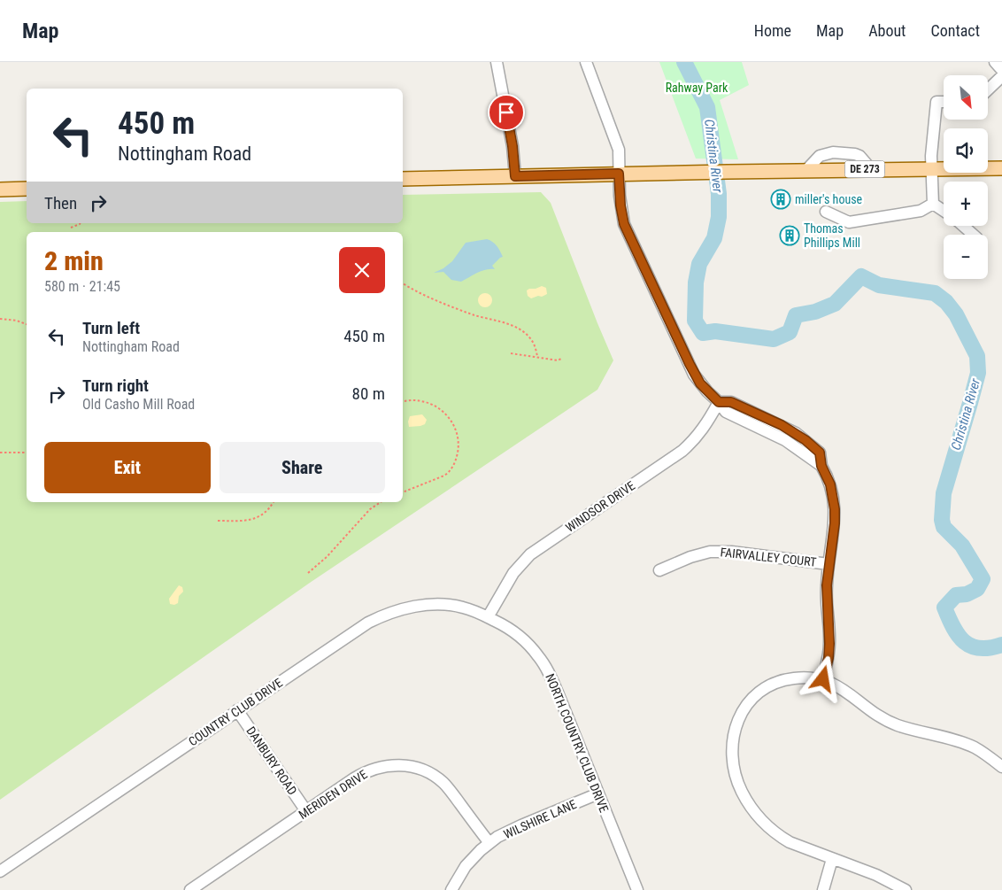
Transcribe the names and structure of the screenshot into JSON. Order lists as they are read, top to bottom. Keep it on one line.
{"streets":{"main road":["DE 273"],"street":["WINDSOR DRIVE","FAIRVALLEY COURT","COUNTRY CLUB DRIVE","NORTH COUNTRY CLUB DRIVE","DANBURY ROAD","MERIDEN DRIVE","WILSHIRE LANE"]},"crossings":[["WINDSOR DRIVE","COUNTRY CLUB DRIVE"],["WINDSOR DRIVE","NORTH COUNTRY CLUB DRIVE"],["COUNTRY CLUB DRIVE","NORTH COUNTRY CLUB DRIVE"],["COUNTRY CLUB DRIVE","DANBURY ROAD"],["NORTH COUNTRY CLUB DRIVE","WILSHIRE LANE"],["DANBURY ROAD","MERIDEN DRIVE"],["MERIDEN DRIVE","WILSHIRE LANE"]],"water":["Christina River"],"parks":["Rahway Park"],"places":{"building":["miller's house","Thomas Phillips Mill"]},"north":"bottom right","page":{"header":"Map","nav":["Home","Map","About","Contact"],"map_buttons":["+","−"],"turn":["450 m","Nottingham Road"],"then":"Then","heading":["2 min","580 m · 21:45"],"list":[{"name":"Turn left","note":"Nottingham Road","value":"450 m"},{"name":"Turn right","note":"Old Casho Mill Road","value":"80 m"}],"buttons":["Exit","Share"]}}
